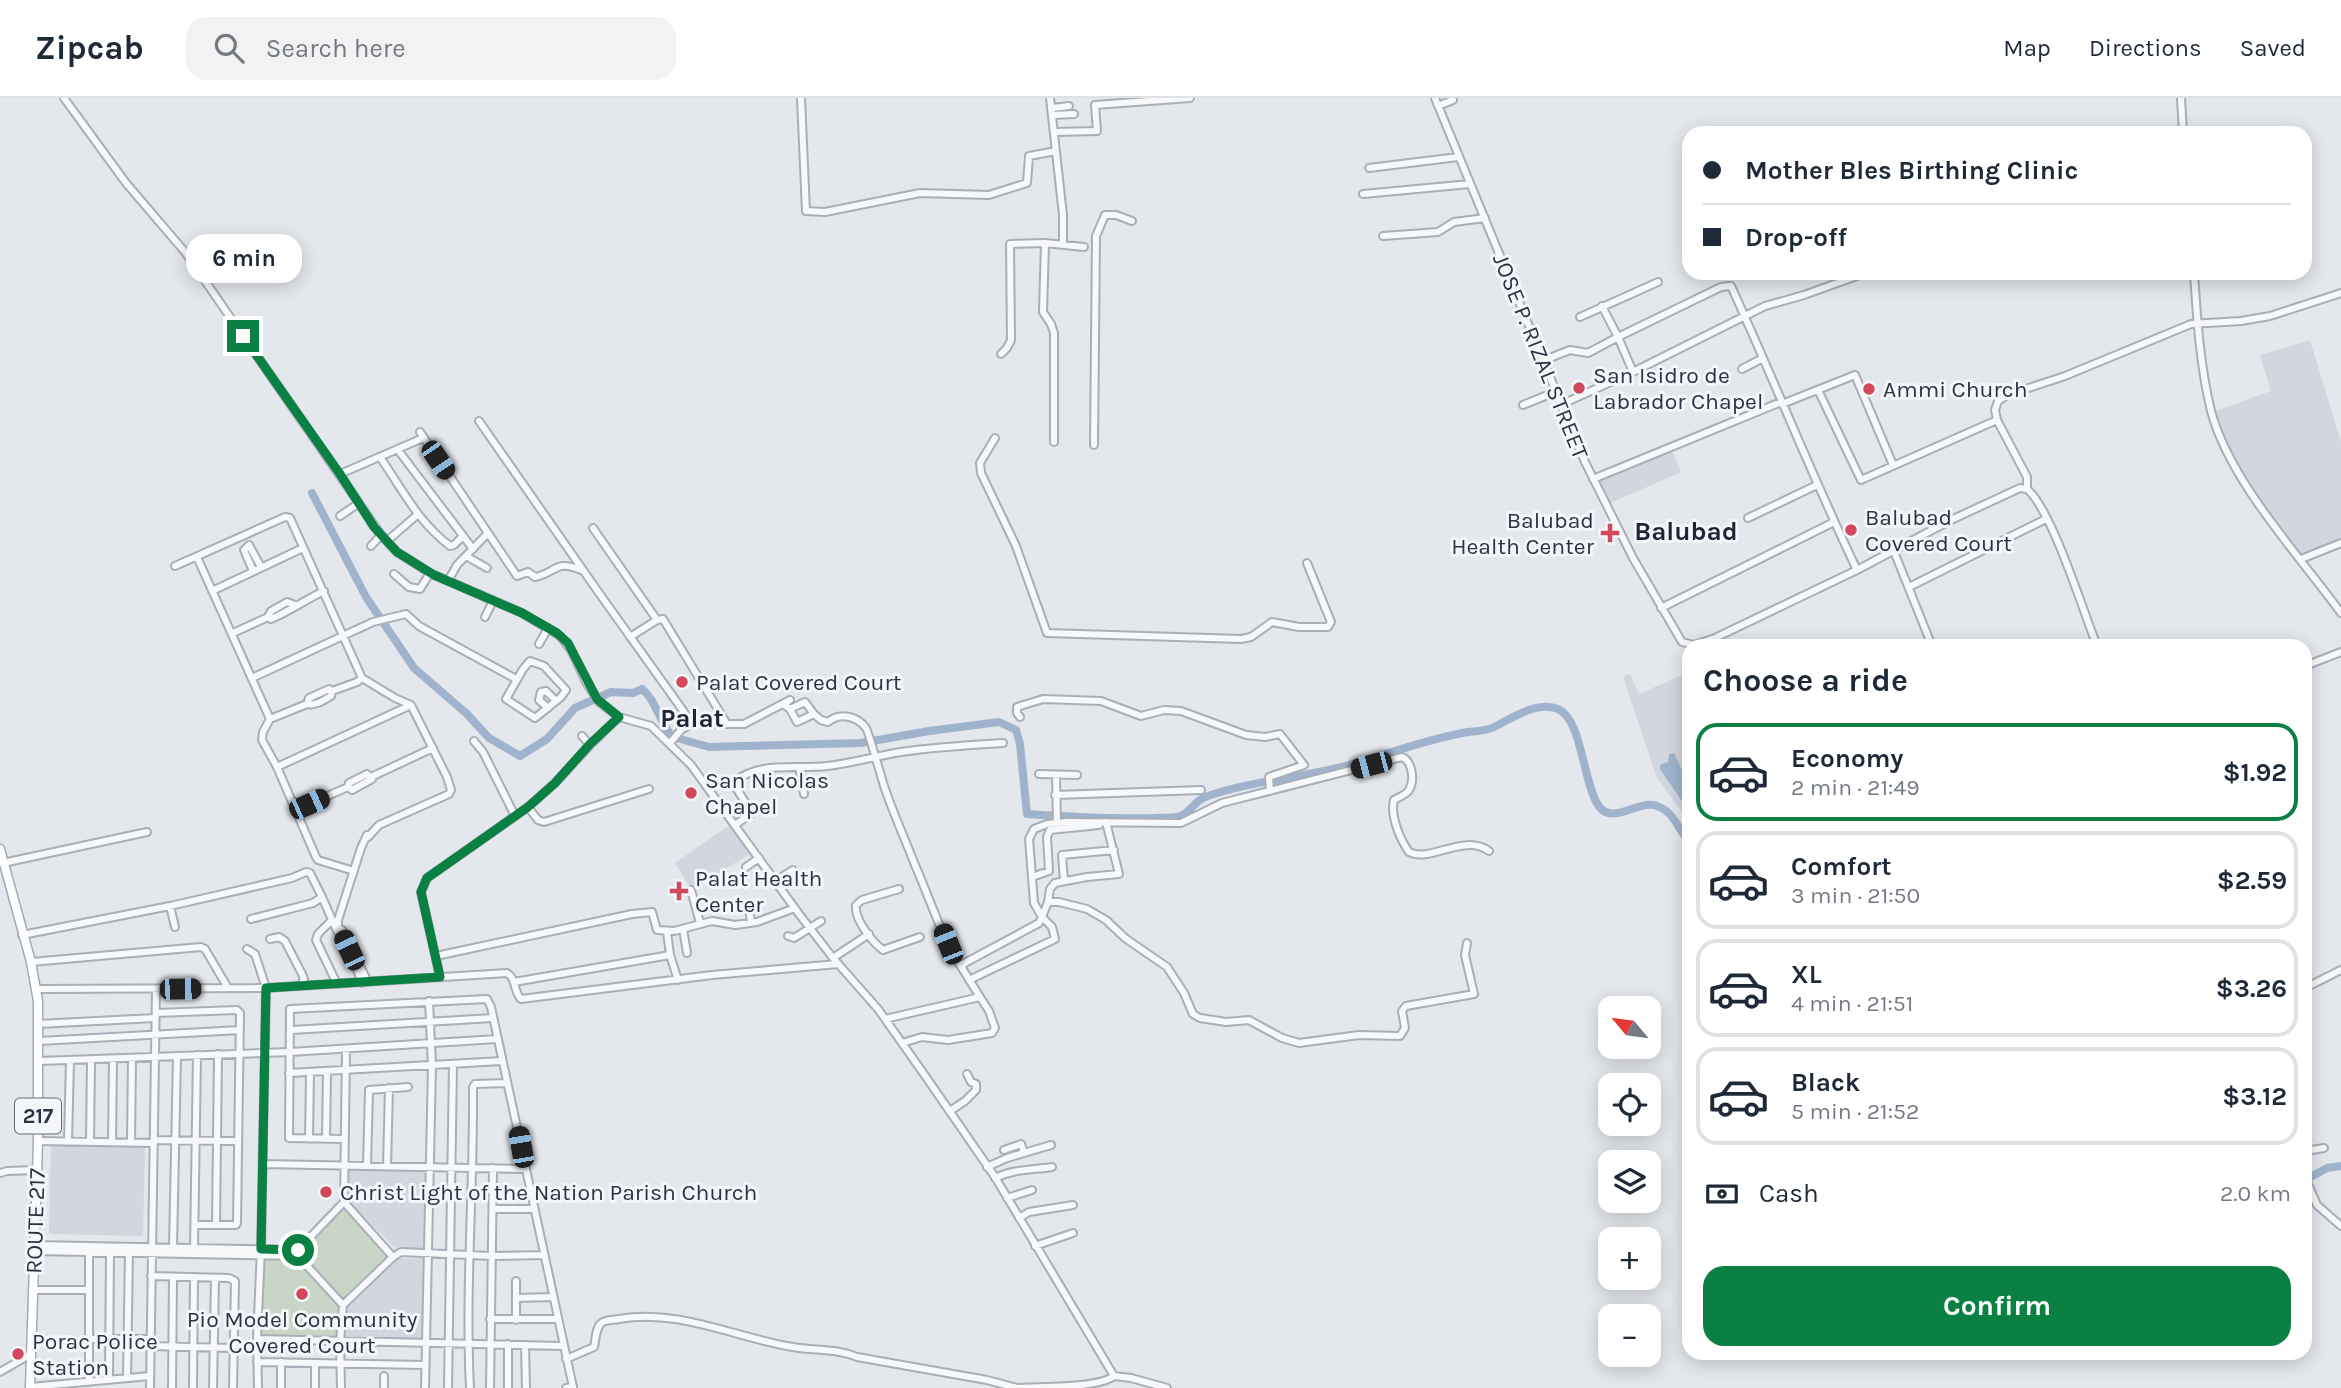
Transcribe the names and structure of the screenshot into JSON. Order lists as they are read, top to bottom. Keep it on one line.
{"streets":{"main road":["217","ROUTE 217"],"street":["JOSE P. RIZAL STREET"]},"districts":["Balubad","Palat"],"places":{"other":["San Isidro de Labrador Chapel","Ammi Church","Balubad Covered Court","Palat Covered Court","San Nicolas Chapel","Christ Light of the Nation Parish Church","Pio Model Community Covered Court","Porac Police Station"],"health":["Balubad Health Center","Palat Health Center"]},"north":"top left","page":{"header":"Zipcab","search":"Search here","nav":["Map","Directions","Saved"],"banner":["Mother Bles Birthing Clinic","Drop-off"],"bubble":"6 min","heading":"Choose a ride","list":[{"name":"Economy","note":"2 min · 21:49","value":"$1.92"},{"name":"Comfort","note":"3 min · 21:50","value":"$2.59"},{"name":"XL","note":"4 min · 21:51","value":"$3.26"},{"name":"Black","note":"5 min · 21:52","value":"$3.12"}],"map_buttons":["+","−"],"pay":["Cash","2.0 km"],"buttons":"Confirm"}}
